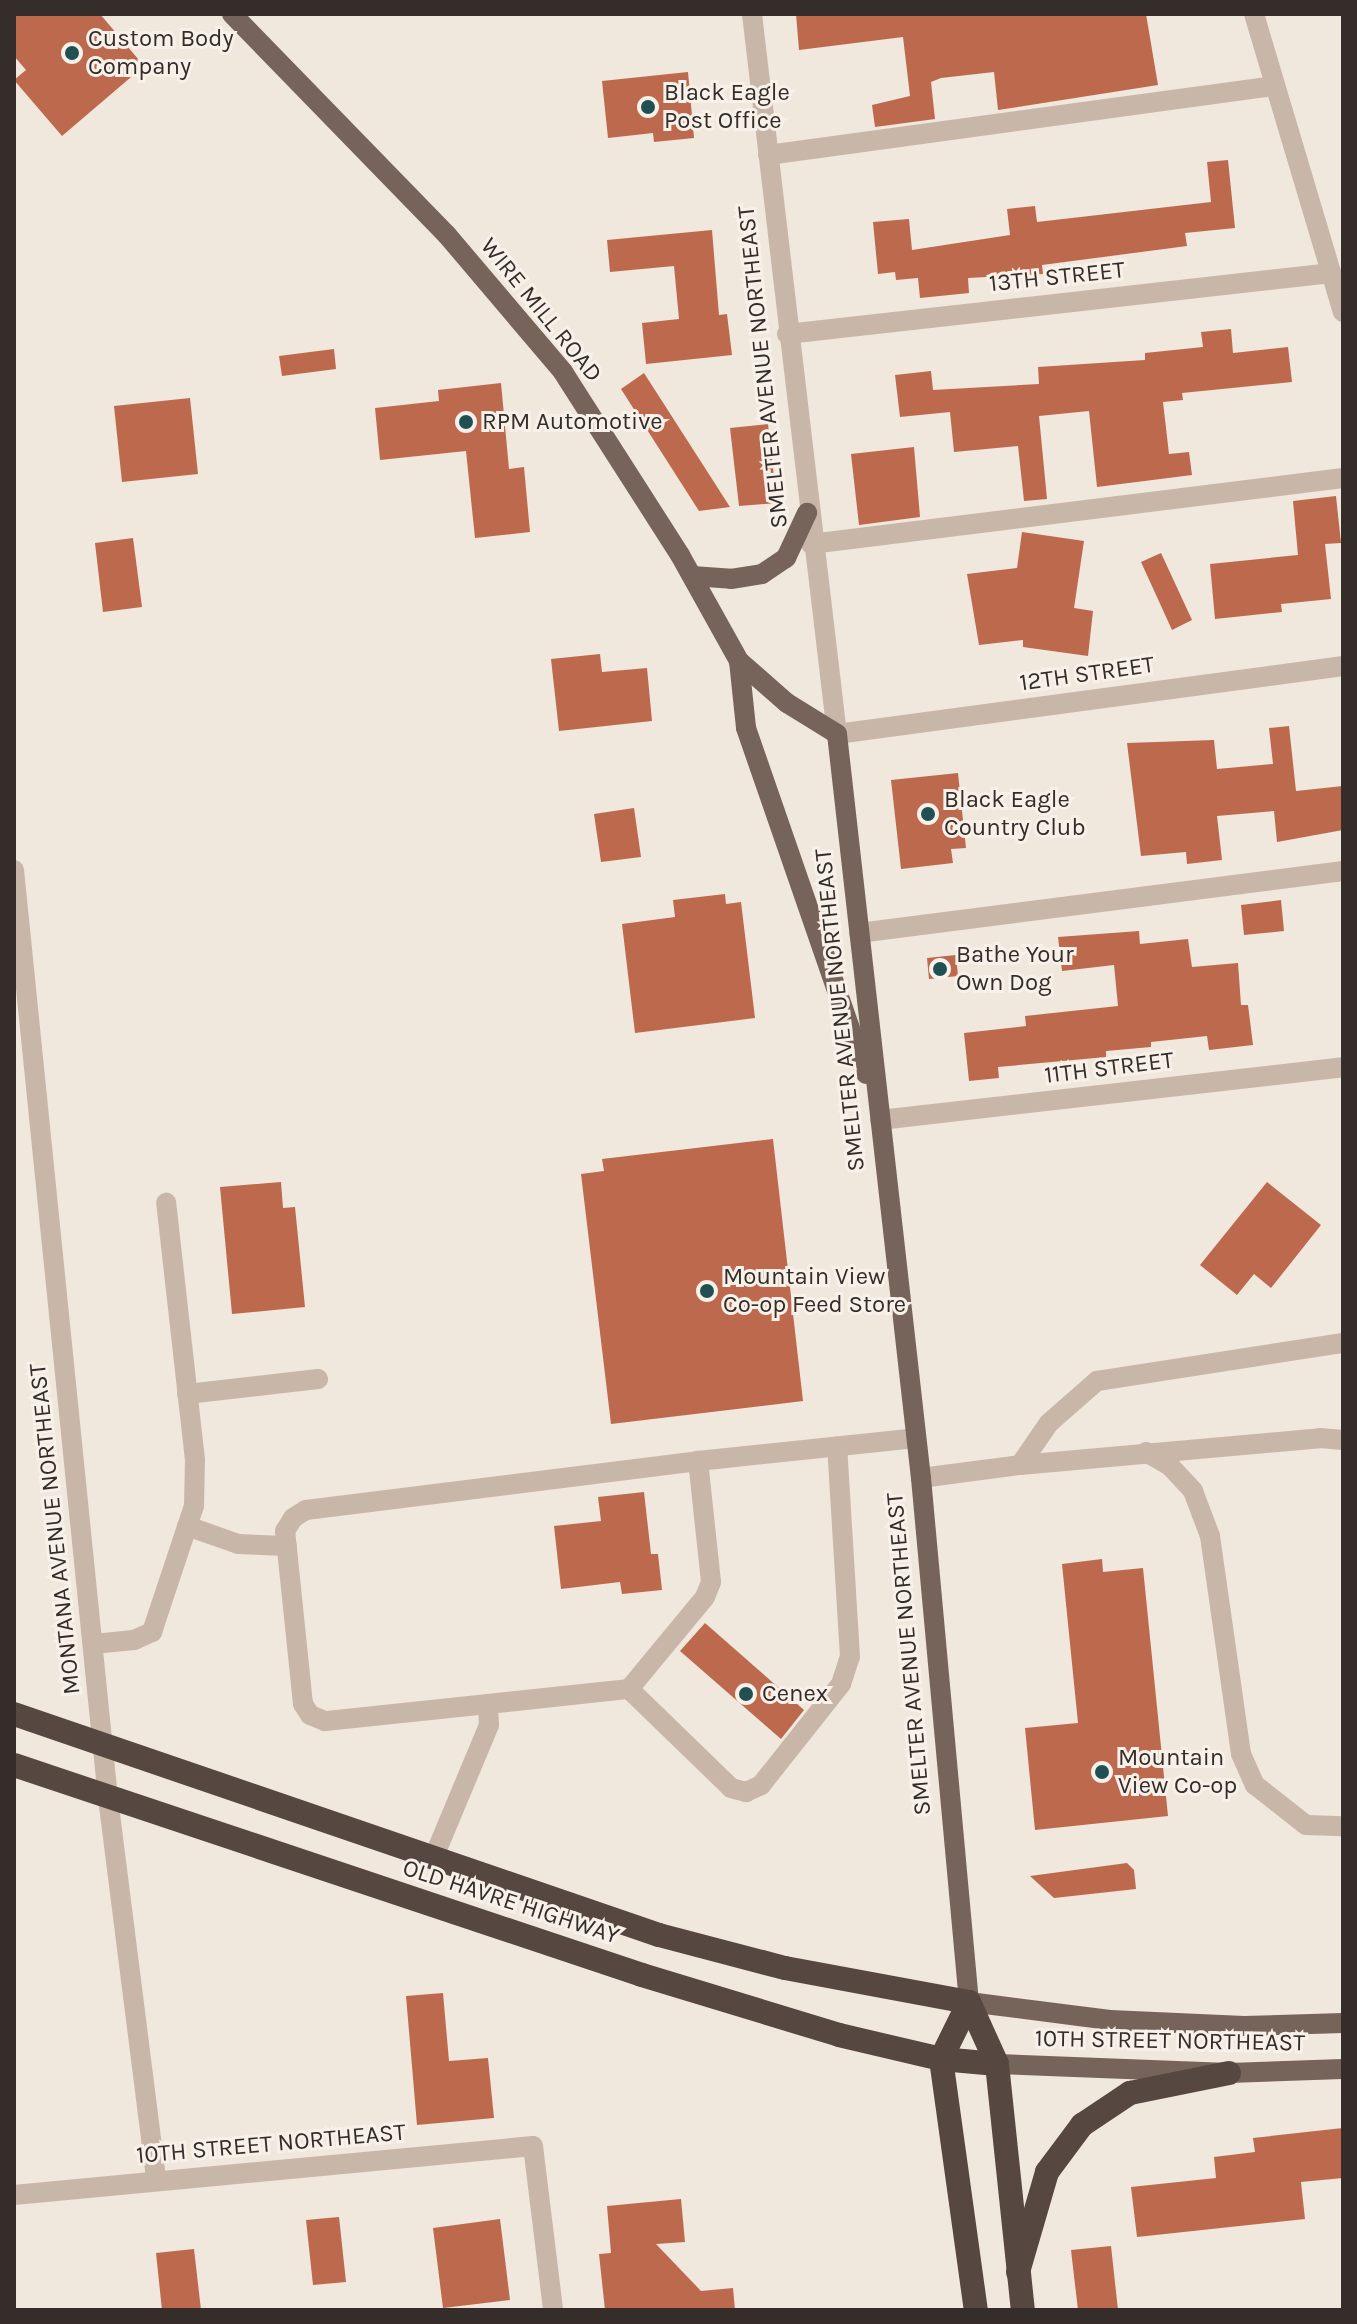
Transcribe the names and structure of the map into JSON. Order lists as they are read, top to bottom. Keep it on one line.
{"streets":{"highway":["SMELTER AVENUE NORTHEAST","OLD HAVRE HIGHWAY"],"main road":["WIRE MILL ROAD","10TH STREET NORTHEAST"],"street":["13TH STREET","12TH STREET","11TH STREET","MONTANA AVENUE NORTHEAST"]},"crossings":[["13TH STREET","SMELTER AVENUE NORTHEAST"],["WIRE MILL ROAD","SMELTER AVENUE NORTHEAST"],["WIRE MILL ROAD","12TH STREET"],["SMELTER AVENUE NORTHEAST","12TH STREET"],["SMELTER AVENUE NORTHEAST","11TH STREET"],["SMELTER AVENUE NORTHEAST","OLD HAVRE HIGHWAY"],["SMELTER AVENUE NORTHEAST","10TH STREET NORTHEAST"],["MONTANA AVENUE NORTHEAST","OLD HAVRE HIGHWAY"],["MONTANA AVENUE NORTHEAST","10TH STREET NORTHEAST"],["OLD HAVRE HIGHWAY","10TH STREET NORTHEAST"]],"places":["Custom Body Company","Black Eagle Post Office","RPM Automotive","Black Eagle Country Club","Bathe Your Own Dog","Mountain View Co-op Feed Store","Cenex","Mountain View Co-op"]}
